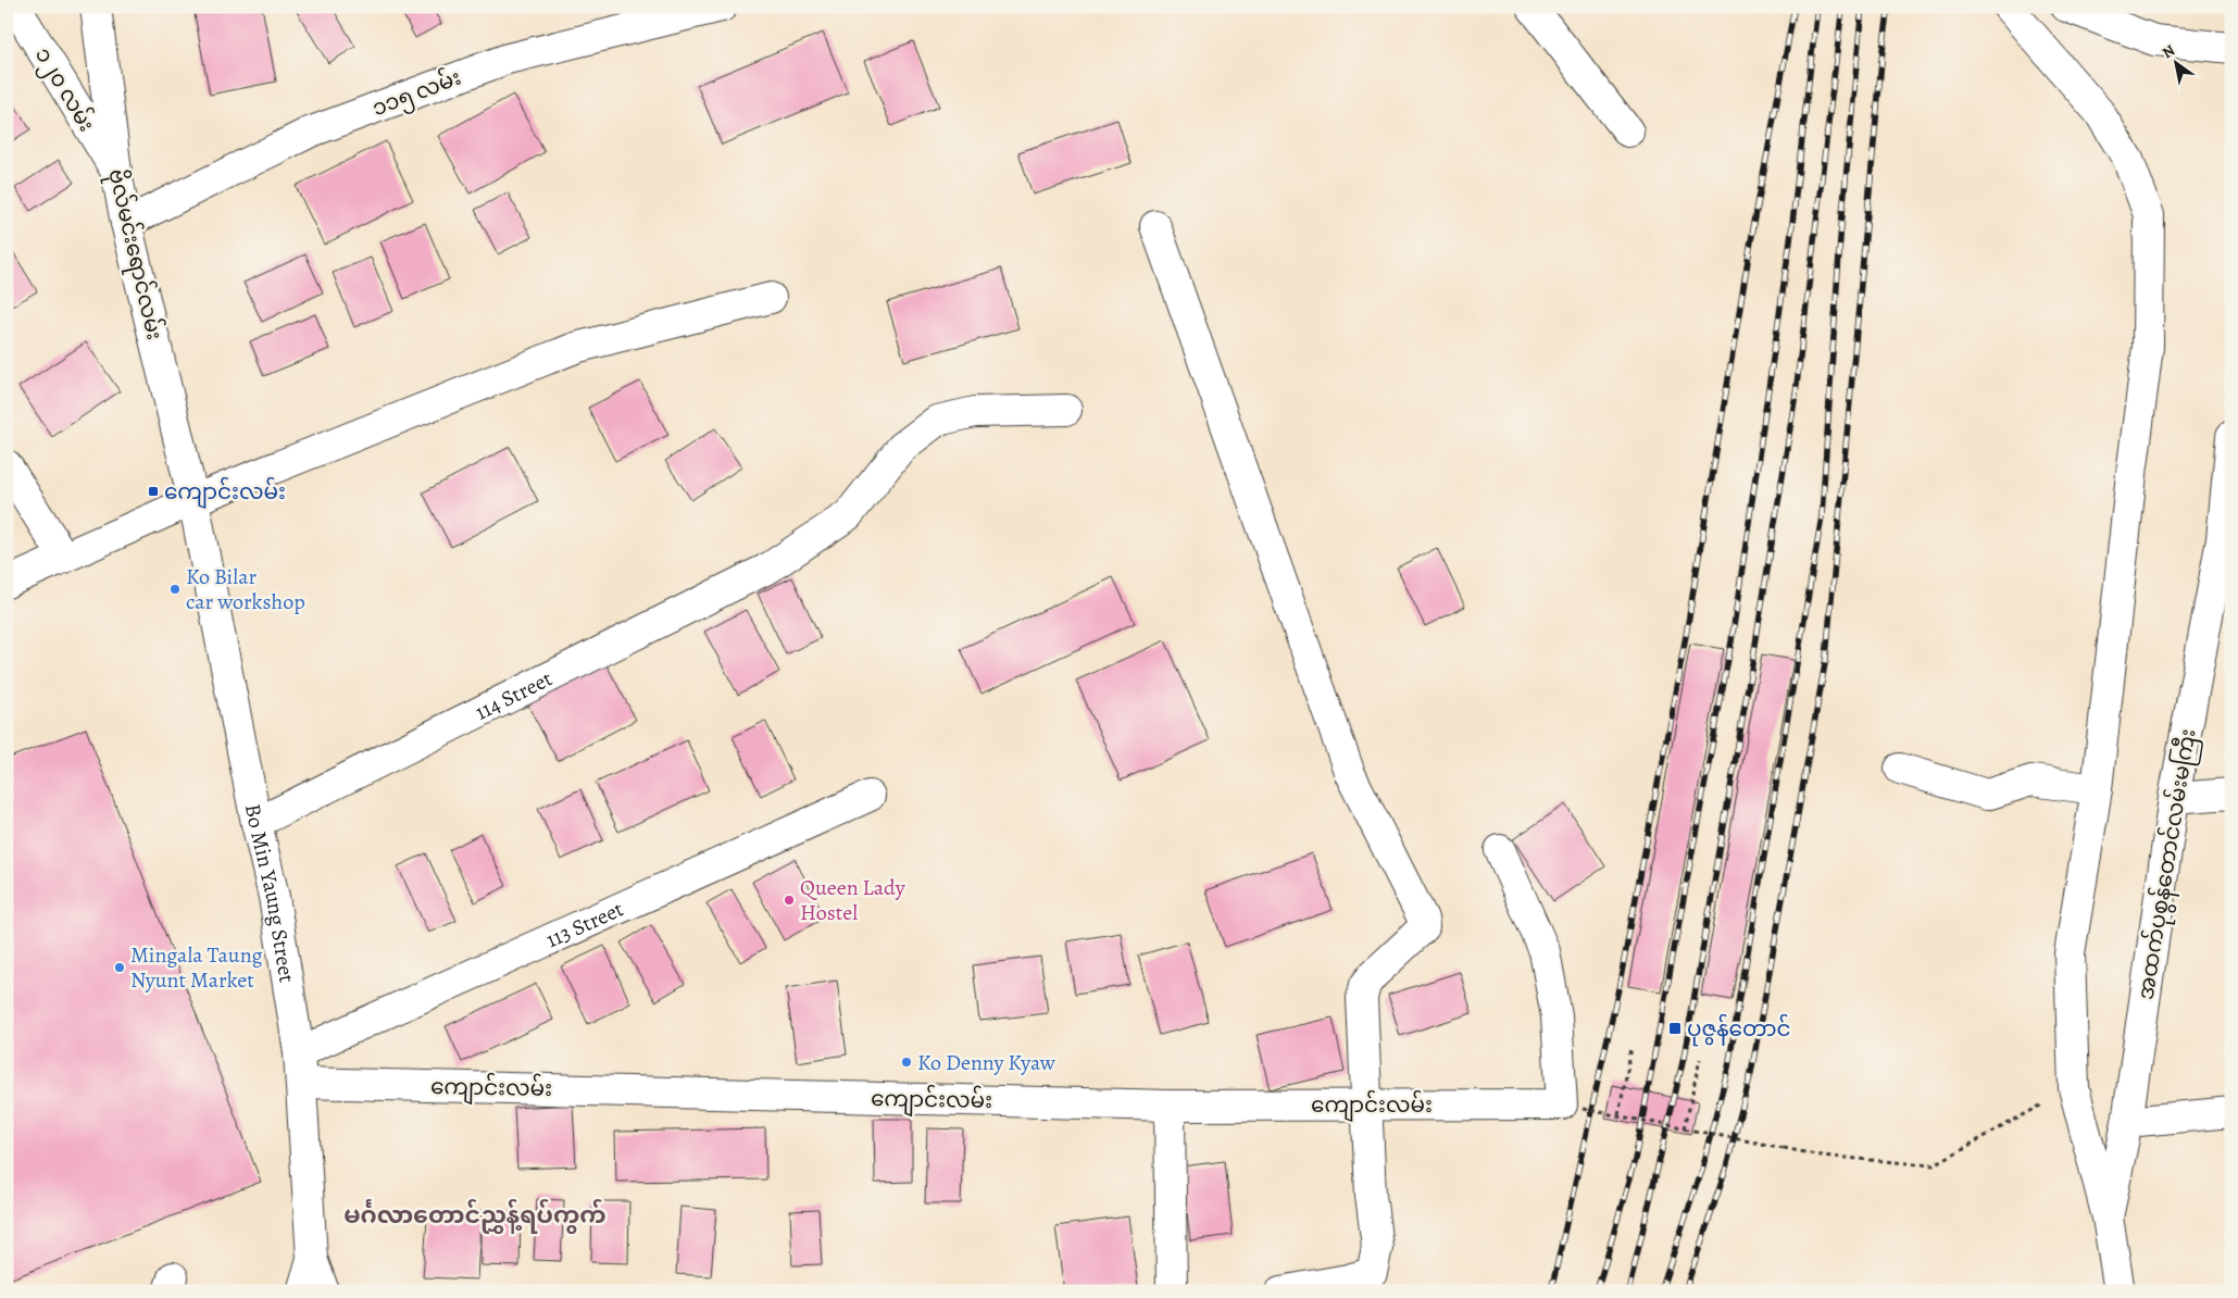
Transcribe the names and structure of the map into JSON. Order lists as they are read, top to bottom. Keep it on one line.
{"streets":{"street":["၁၂၀ လမ်း","၁၁၅ လမ်း","ဗိုလ်မင်းရောင်လမ်း","114 Street","အထက်ပုစွန်တောင်လမ်းမကြီး","Bo Min Yaung Street","113 Street","ကျောင်းလမ်း"]},"crossings":[["၁၂၀ လမ်း","ဗိုလ်မင်းရောင်လမ်း"],["၁၁၅ လမ်း","ဗိုလ်မင်းရောင်လမ်း"],["ဗိုလ်မင်းရောင်လမ်း","Bo Min Yaung Street"],["114 Street","Bo Min Yaung Street"],["Bo Min Yaung Street","113 Street"],["Bo Min Yaung Street","ကျောင်းလမ်း"]],"districts":["မင်္ဂလာတောင်ညွှန့်ရပ်ကွက်"],"places":{"transit":["ကျောင်းလမ်း","ပုဇွန်တောင်"],"other":["Ko Bilar car workshop","Queen Lady Hostel","Mingala Taung Nyunt Market","Ko Denny Kyaw"]},"north":"top left"}
